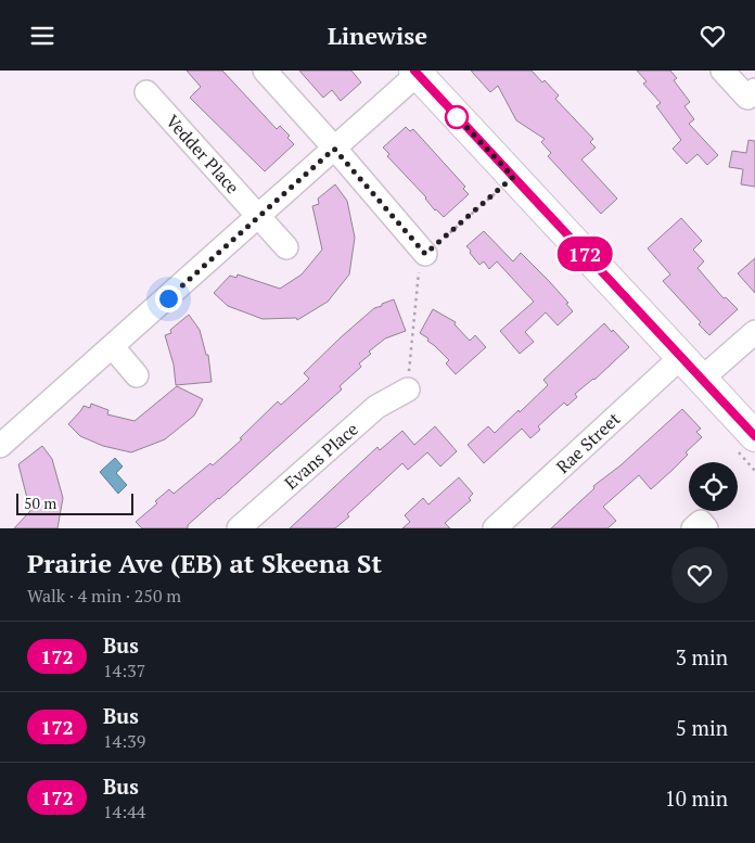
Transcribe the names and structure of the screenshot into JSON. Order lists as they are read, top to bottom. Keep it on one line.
{"streets":{"street":["Vedder Place","Rae Street","Evans Place"]},"lines":["bus line 172"],"scale_bar":"50 m","page":{"header":"Linewise","on_map":"172","scale":"50 m","heading":["Prairie Ave (EB) at Skeena St","Walk · 4 min · 250 m"],"list":[{"mark":"172","name":"Bus","note":"14:37","value":"3 min"},{"mark":"172","name":"Bus","note":"14:39","value":"5 min"},{"mark":"172","name":"Bus","note":"14:44","value":"10 min"}]}}
